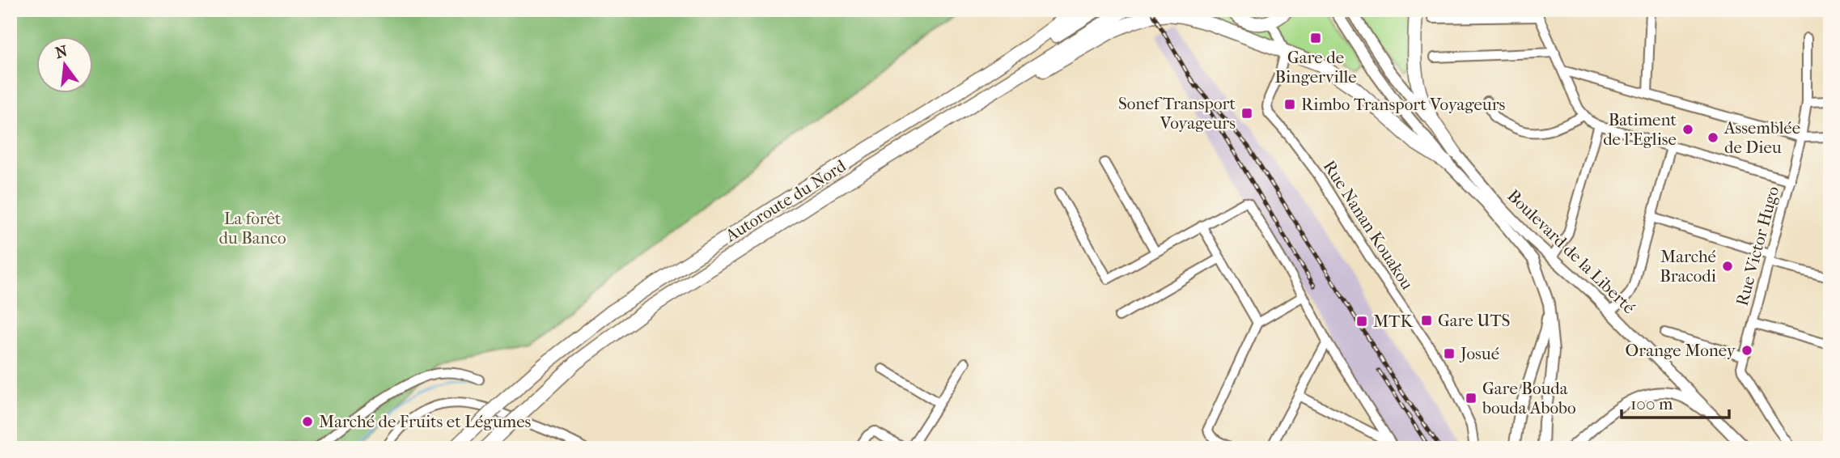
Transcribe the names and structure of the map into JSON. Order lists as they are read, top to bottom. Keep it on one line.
{"streets":{"highway":["Autoroute du Nord"],"main road":["Boulevard de la Liberté"],"street":["Rue Nanan Kouakou","Rue Victor Hugo"]},"parks":["La forêt du Banco"],"places":{"transit":["Gare de Bingerville","Rimbo Transport Voyageurs","Sonef Transport Voyageurs","Gare UTS","MTK","Josué","Gare Bouda bouda Abobo"],"other":["Batiment de l'Eglise","Assemblée de Dieu","Marché Bracodi","Orange Money","Marché de Fruits et Légumes"]},"scale_bar":"100 m","north":"top"}
